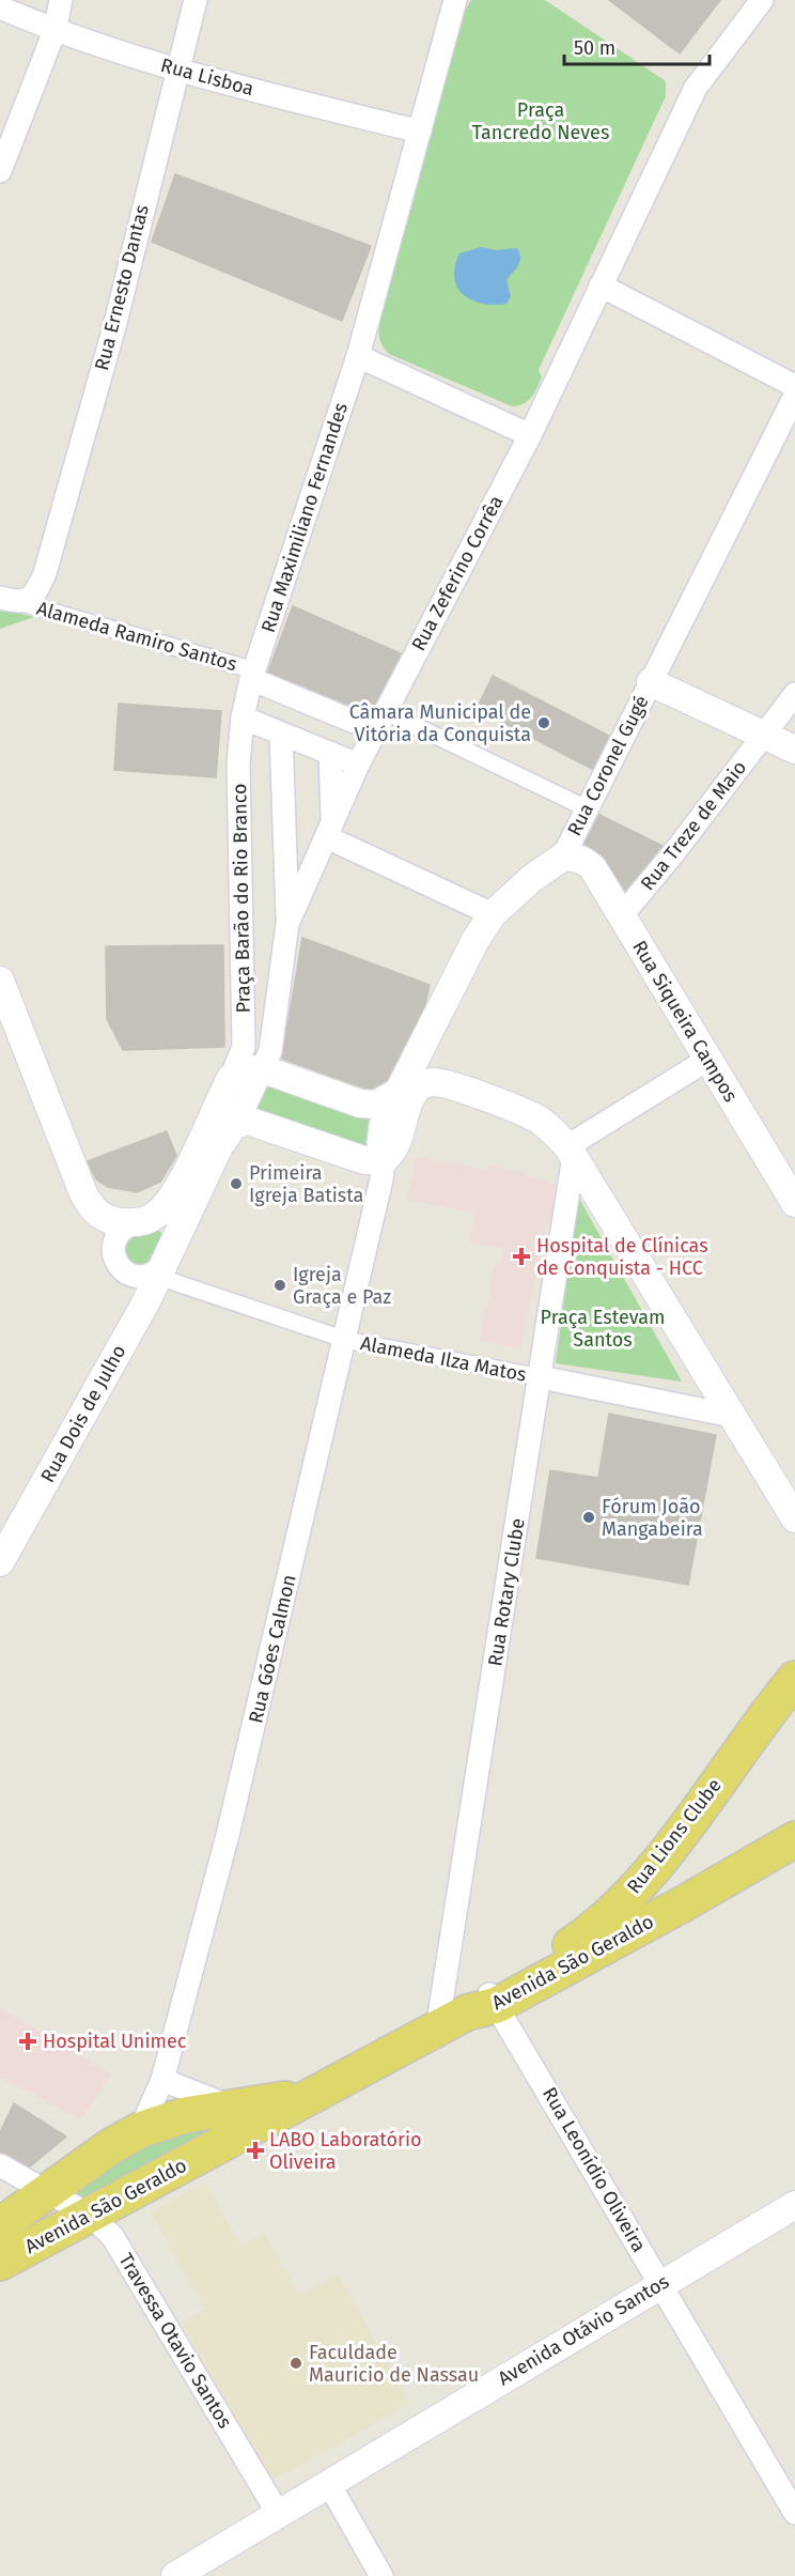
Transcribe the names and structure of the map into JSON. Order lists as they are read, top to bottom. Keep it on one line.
{"streets":{"main road":["Rua Lions Clube","Avenida São Geraldo"],"street":["Rua Lisboa","Rua Ernesto Dantas","Rua Maximiliano Fernandes","Rua Zeferino Corrêa","Alameda Ramiro Santos","Rua Coronel Gugé","Rua Treze de Maio","Praça Barão do Rio Branco","Rua Siqueira Campos","Alameda Ilza Matos","Rua Dois de Julho","Rua Rotary Clube","Rua Góes Calmon","Rua Leonídio Oliveira","Avenida Otávio Santos","Travessa Otavio Santos"]},"crossings":[["Rua Lisboa","Rua Ernesto Dantas"],["Rua Ernesto Dantas","Alameda Ramiro Santos"],["Rua Maximiliano Fernandes","Alameda Ramiro Santos"],["Rua Maximiliano Fernandes","Praça Barão do Rio Branco"],["Rua Zeferino Corrêa","Praça Barão do Rio Branco"],["Alameda Ramiro Santos","Praça Barão do Rio Branco"],["Rua Coronel Gugé","Rua Siqueira Campos"],["Rua Coronel Gugé","Rua Góes Calmon"],["Rua Treze de Maio","Rua Siqueira Campos"],["Praça Barão do Rio Branco","Rua Dois de Julho"],["Alameda Ilza Matos","Rua Dois de Julho"],["Alameda Ilza Matos","Rua Rotary Clube"],["Alameda Ilza Matos","Rua Góes Calmon"],["Rua Rotary Clube","Avenida São Geraldo"],["Rua Góes Calmon","Avenida São Geraldo"],["Rua Lions Clube","Avenida São Geraldo"],["Rua Lions Clube","Rua Leonídio Oliveira"],["Avenida São Geraldo","Rua Leonídio Oliveira"],["Avenida São Geraldo","Travessa Otavio Santos"],["Rua Leonídio Oliveira","Avenida Otávio Santos"],["Avenida Otávio Santos","Travessa Otavio Santos"]],"parks":["Praça Tancredo Neves","Praça Estevam Santos"],"places":{"other":["Câmara Municipal de Vitória da Conquista","Primeira Igreja Batista","Igreja Graça e Paz","Fórum João Mangabeira","Faculdade Mauricio de Nassau"],"health":["Hospital de Clínicas de Conquista - HCC","Hospital Unimec","LABO Laboratório Oliveira"]},"scale_bar":"50 m"}
